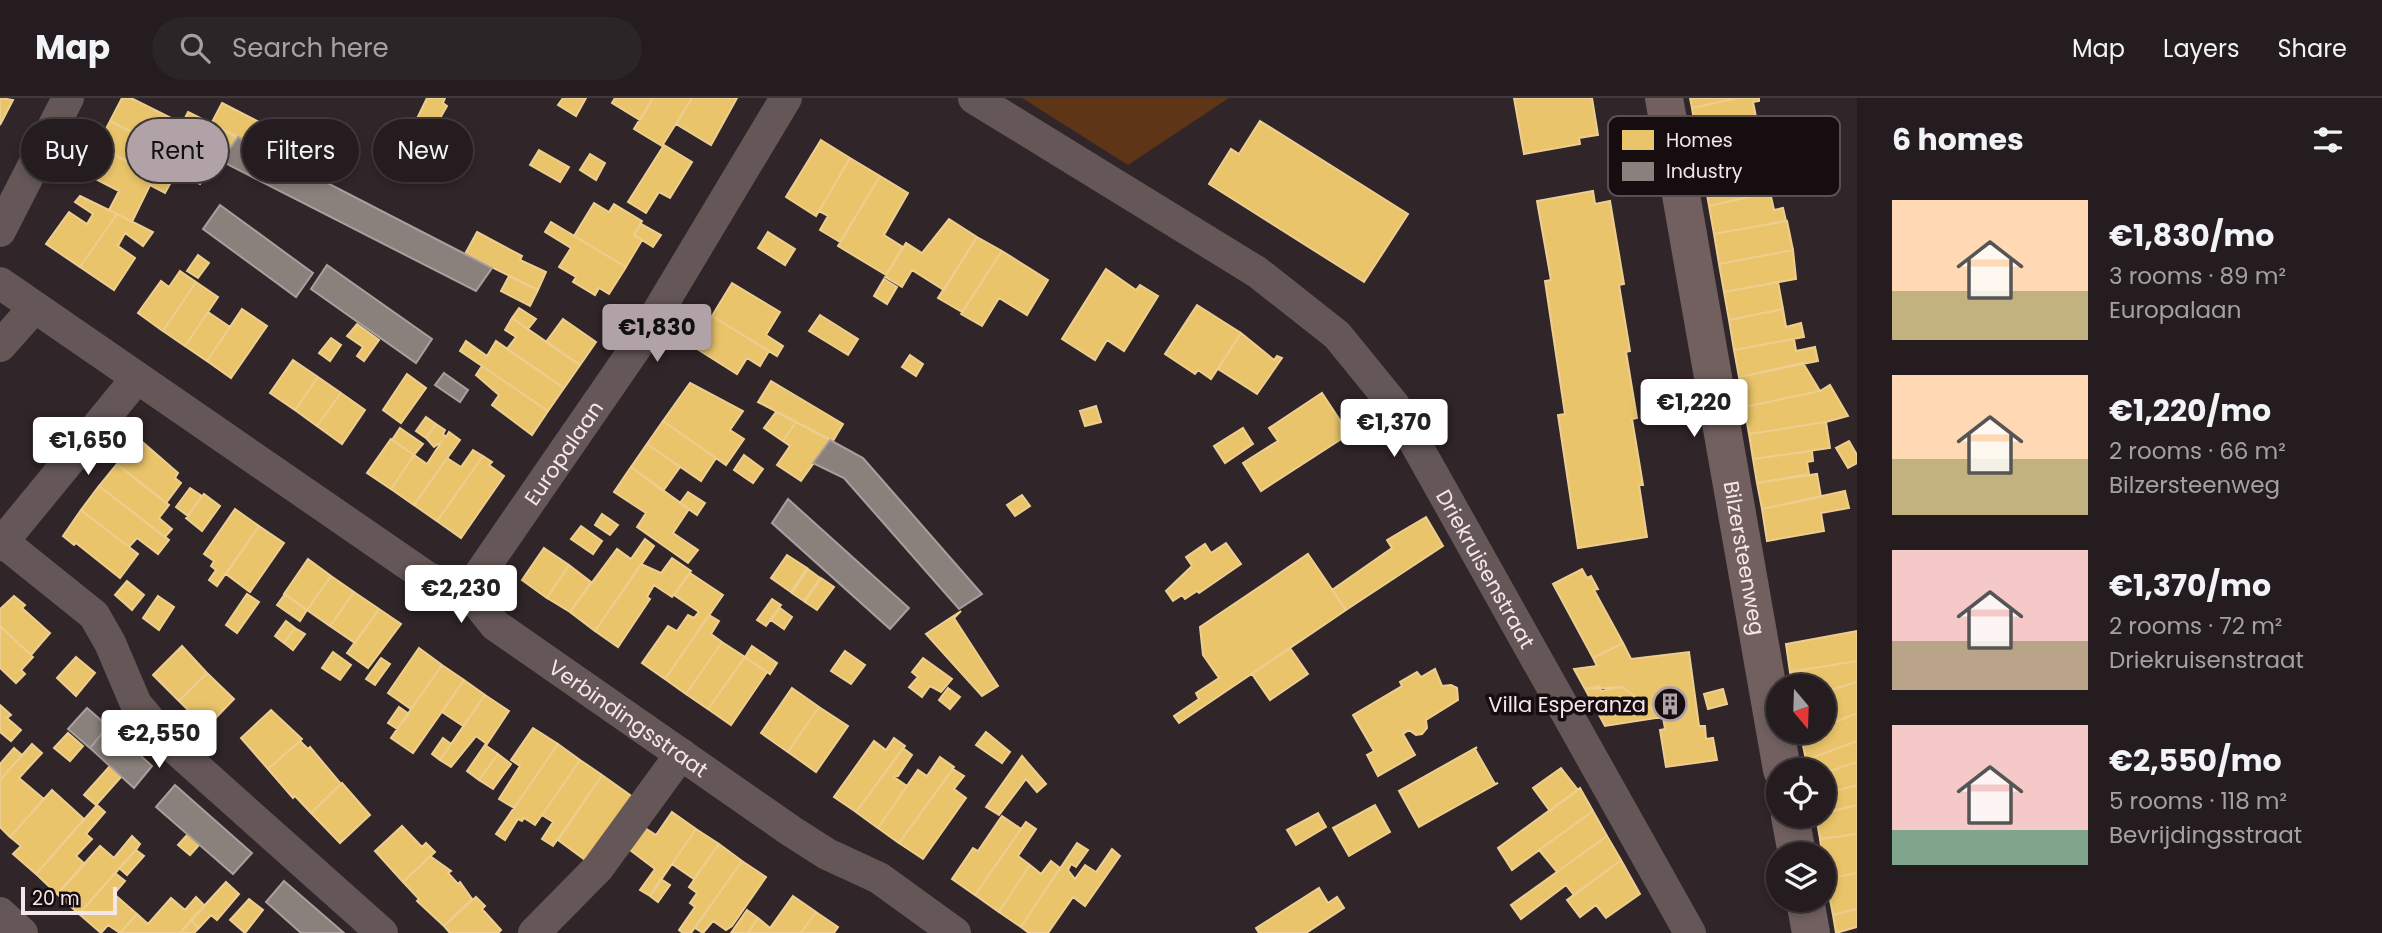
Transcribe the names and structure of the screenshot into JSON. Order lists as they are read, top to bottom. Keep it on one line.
{"streets":{"main road":["Bilzersteenweg"],"street":["Europalaan","Driekruisenstraat","Verbindingsstraat"]},"crossings":[["Europalaan","Verbindingsstraat"]],"places":{"building":["Villa Esperanza"]},"legend":["Homes","Industry"],"scale_bar":"20 m","north":"bottom","page":{"header":"Map","search":"Search here","nav":["Map","Layers","Share"],"heading":"6 homes","chip":["Buy","Rent","Filters","New"],"list":[{"name":"€1,830/mo","note":"3 rooms · 89 m² · Europalaan"},{"name":"€1,220/mo","note":"2 rooms · 66 m² · Bilzersteenweg"},{"name":"€1,370/mo","note":"2 rooms · 72 m² · Driekruisenstraat"},{"name":"€2,550/mo","note":"5 rooms · 118 m² · Bevrijdingsstraat"}],"price":["€1,830","€1,220","€1,370","€1,650","€2,230","€2,550"],"scale":"20 m"}}
